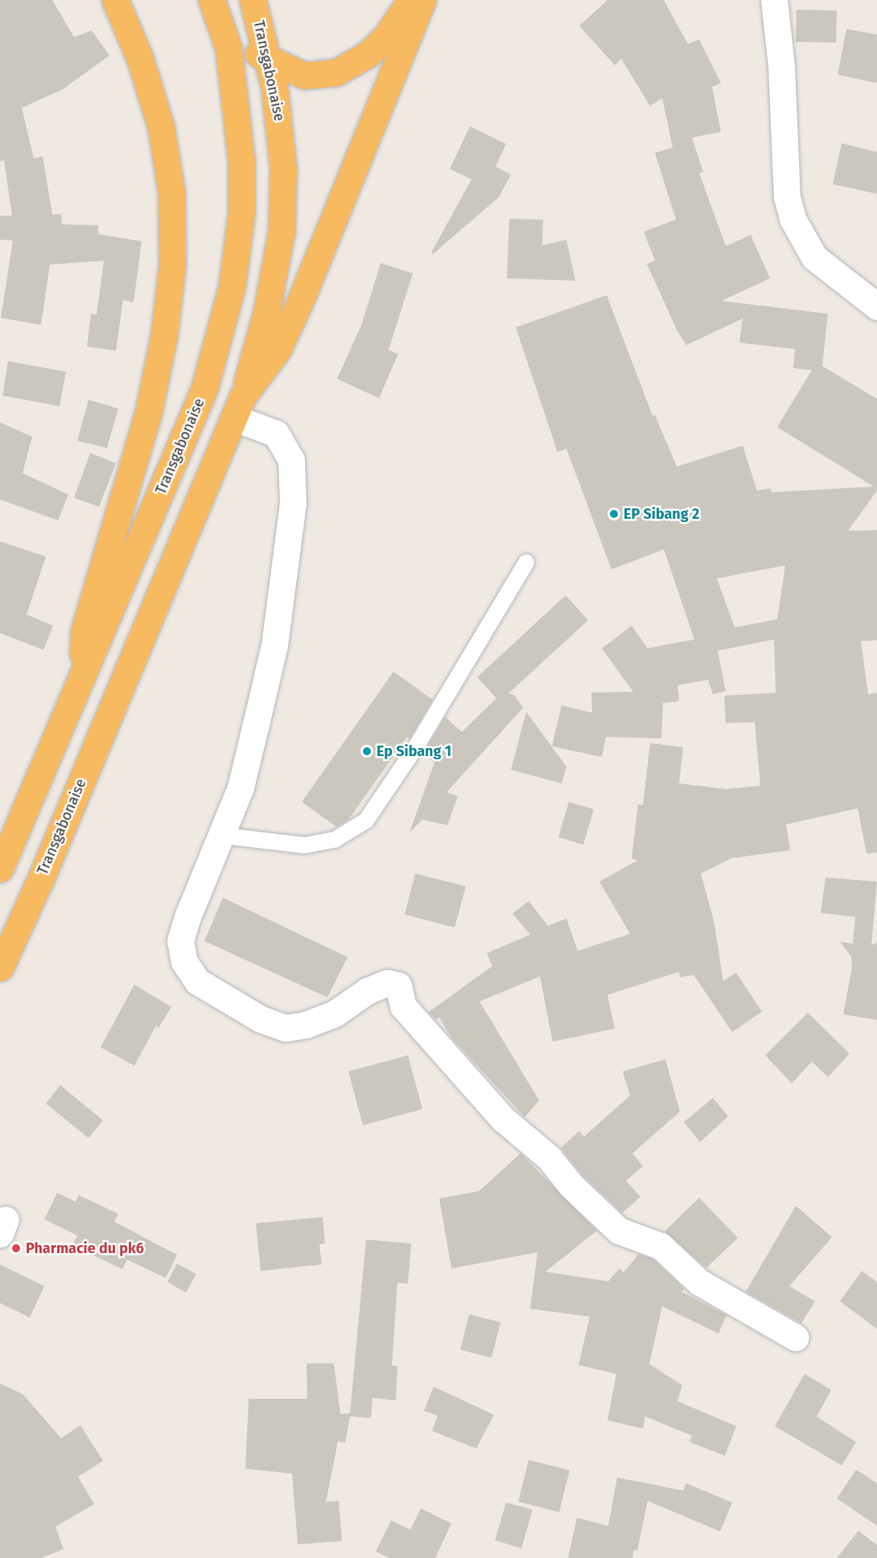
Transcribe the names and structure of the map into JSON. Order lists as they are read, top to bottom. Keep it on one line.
{"streets":{"highway":["Transgabonaise"]},"places":["EP Sibang 2","Ep Sibang 1","Pharmacie du pk6"]}
